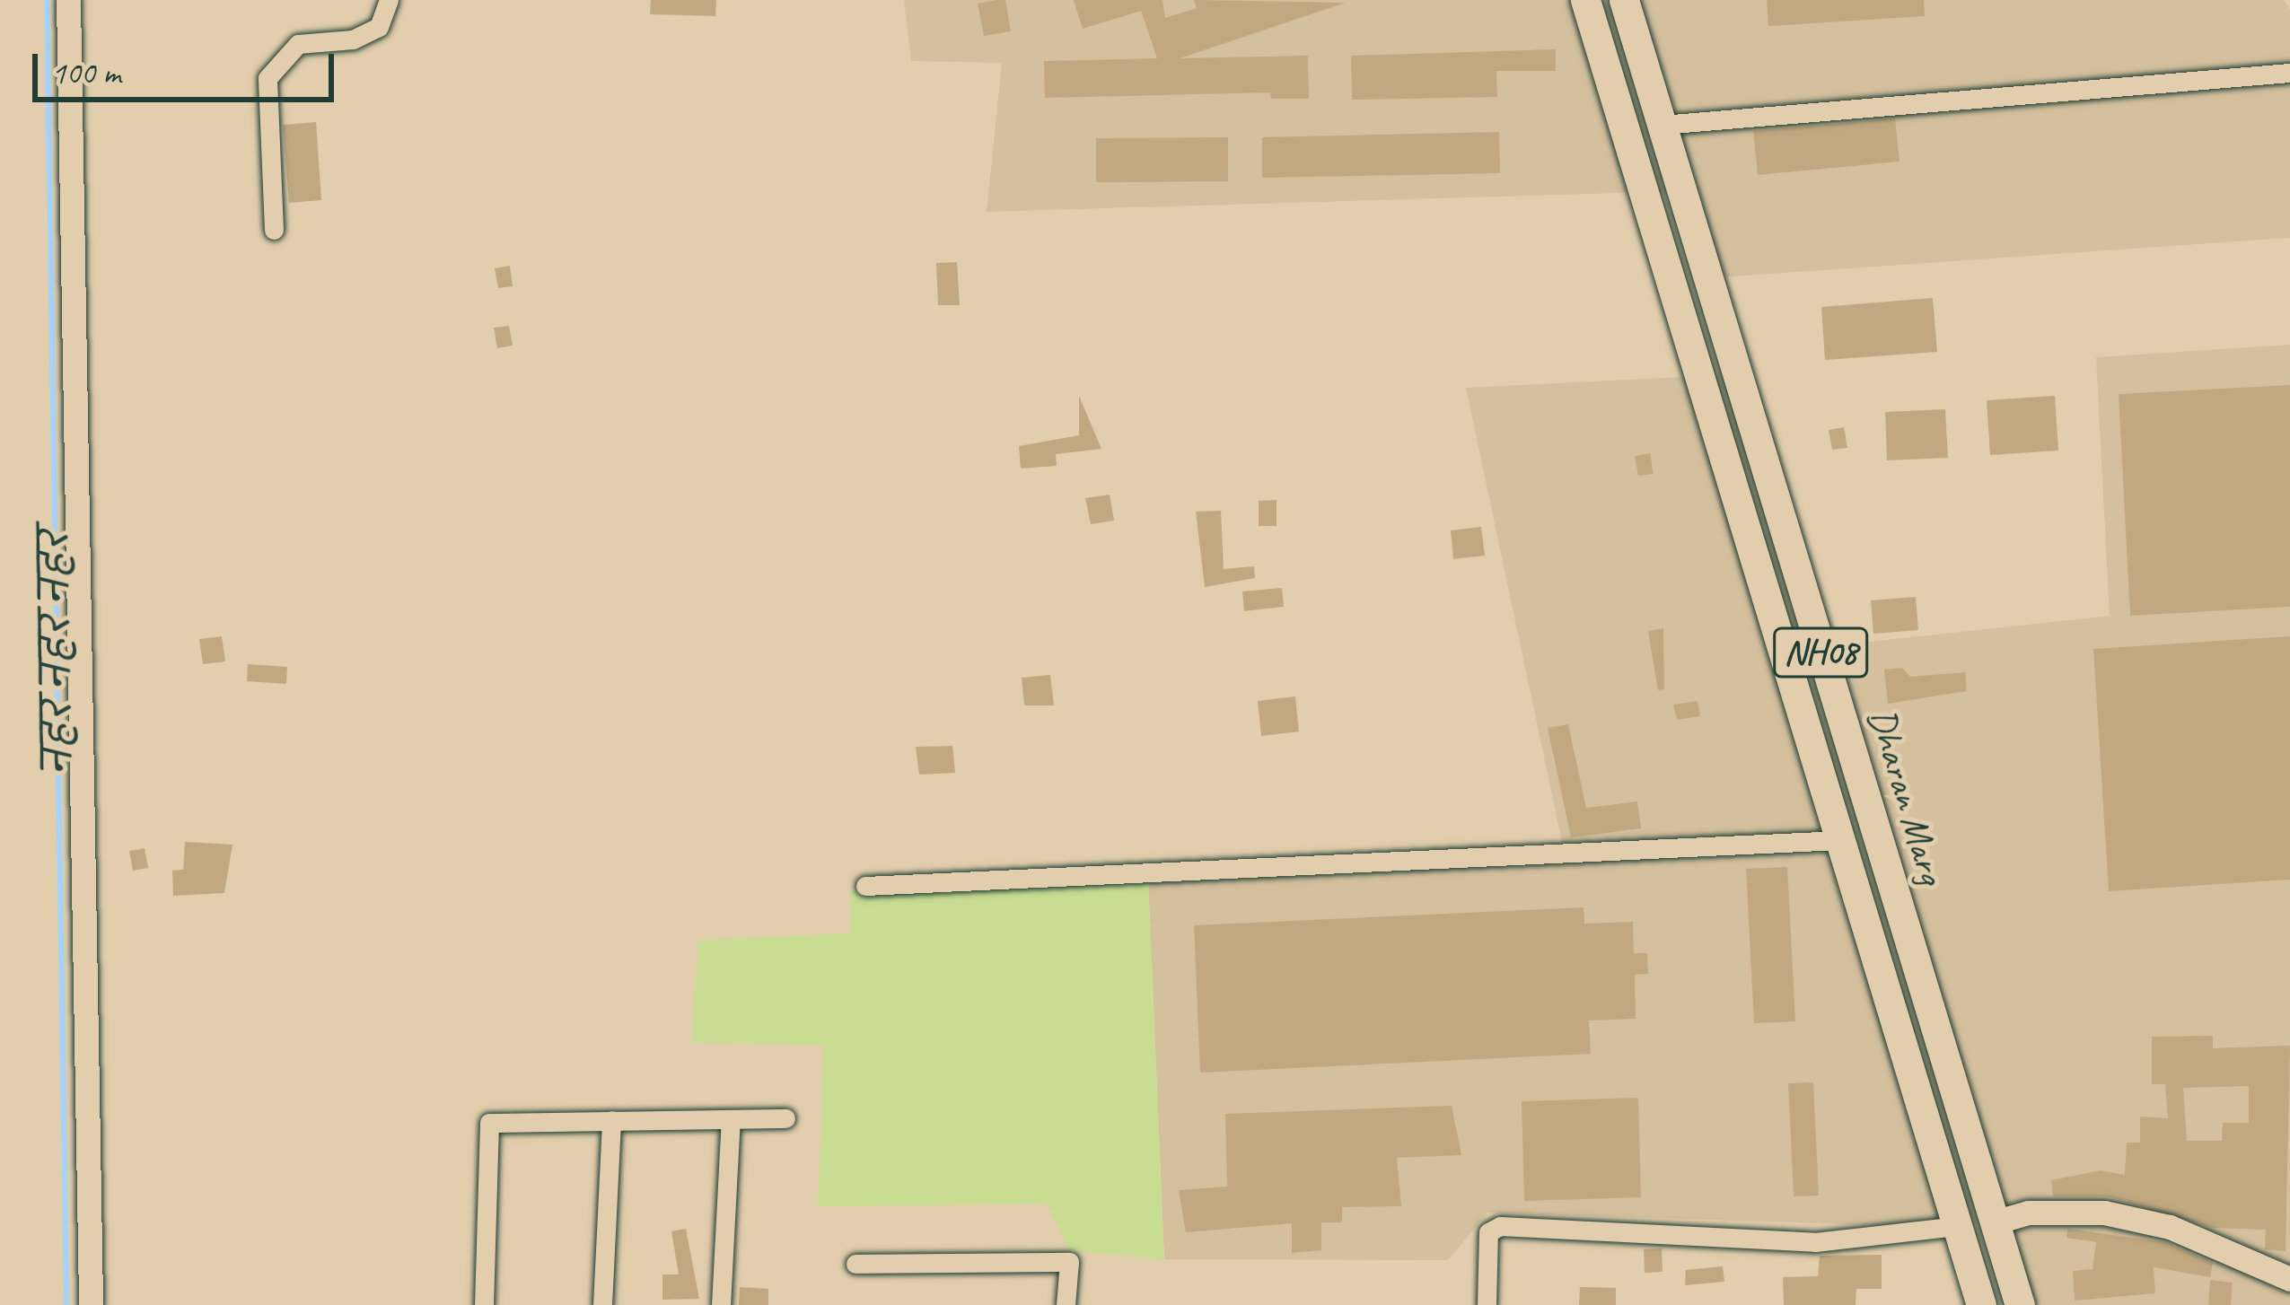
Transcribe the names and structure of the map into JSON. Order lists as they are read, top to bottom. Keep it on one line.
{"streets":{"main road":["NH08","Dharan Marg"]},"water":["नहर नहर नहर"],"scale_bar":"100 m"}
